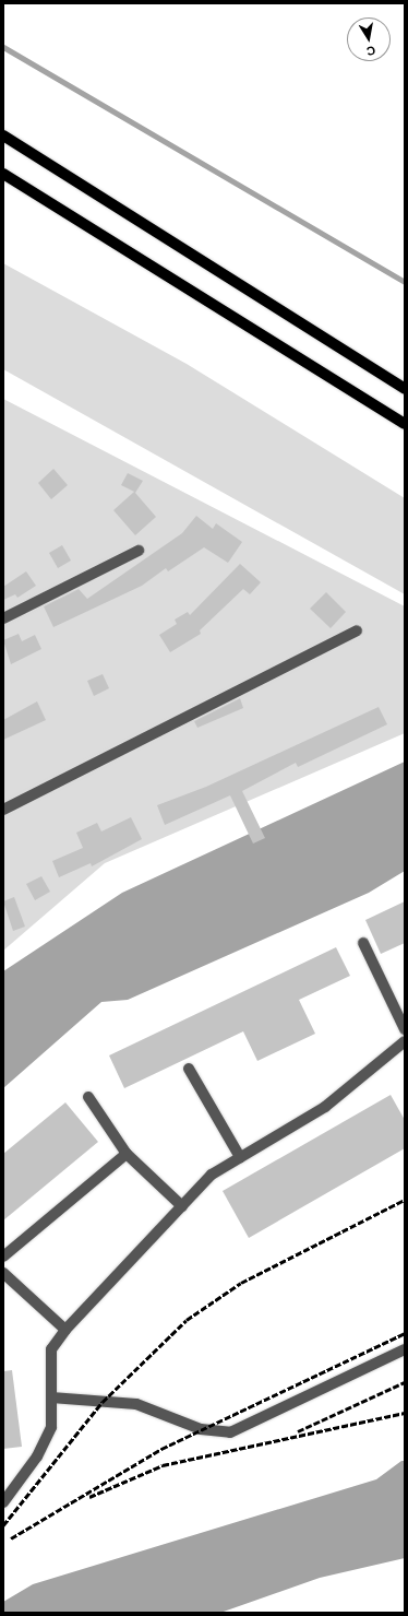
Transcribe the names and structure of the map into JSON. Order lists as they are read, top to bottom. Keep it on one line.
{"north":"bottom"}
